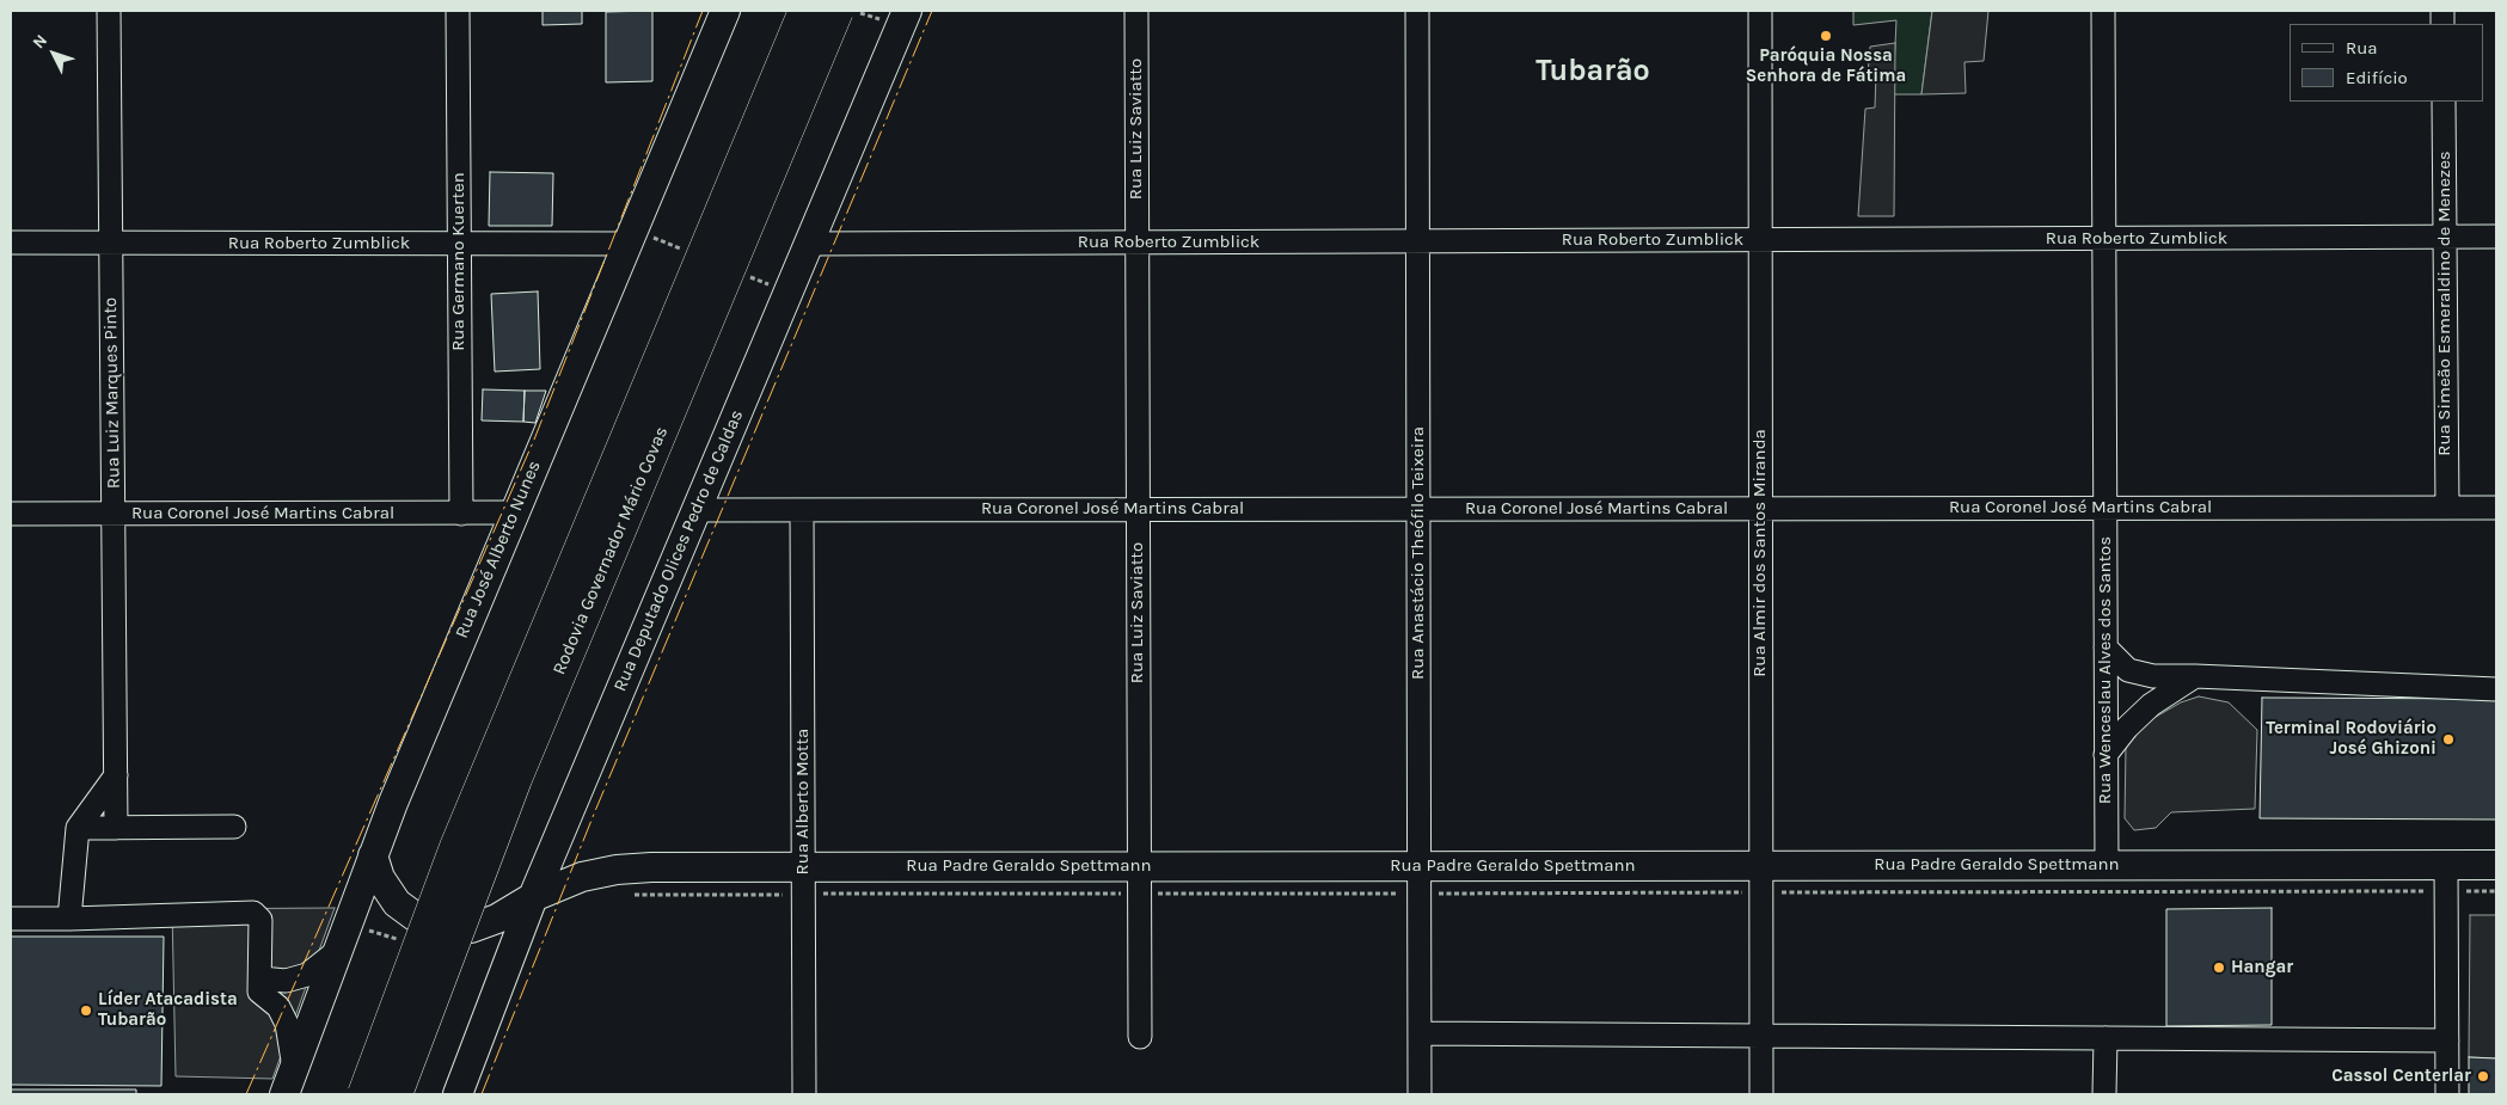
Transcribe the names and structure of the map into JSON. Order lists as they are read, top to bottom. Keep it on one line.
{"streets":{"highway":["Rodovia Governador Mário Covas"],"main road":["Rua José Alberto Nunes","Rua Deputado Olices Pedro de Caldas","Rua Padre Geraldo Spettmann"],"street":["Rua Luiz Saviatto","Rua Roberto Zumblick","Rua Germano Kuerten","Rua Simeão Esmeraldino de Menezes","Rua Luiz Marques Pinto","Rua Coronel José Martins Cabral","Rua Anastácio Theófilo Teixeira","Rua Almir dos Santos Miranda","Rua Wenceslau Alves dos Santos","Rua Alberto Motta"]},"crossings":[["Rua Luiz Saviatto","Rua Roberto Zumblick"],["Rua Luiz Saviatto","Rua Coronel José Martins Cabral"],["Rua Luiz Saviatto","Rua Padre Geraldo Spettmann"],["Rua Roberto Zumblick","Rua Germano Kuerten"],["Rua Roberto Zumblick","Rua Simeão Esmeraldino de Menezes"],["Rua Roberto Zumblick","Rua Luiz Marques Pinto"],["Rua Roberto Zumblick","Rua José Alberto Nunes"],["Rua Roberto Zumblick","Rua Deputado Olices Pedro de Caldas"],["Rua Roberto Zumblick","Rua Anastácio Theófilo Teixeira"],["Rua Roberto Zumblick","Rua Almir dos Santos Miranda"],["Rua Roberto Zumblick","Rua Wenceslau Alves dos Santos"],["Rua Germano Kuerten","Rua Coronel José Martins Cabral"],["Rua Simeão Esmeraldino de Menezes","Rua Coronel José Martins Cabral"],["Rua Luiz Marques Pinto","Rua Coronel José Martins Cabral"],["Rua Coronel José Martins Cabral","Rua José Alberto Nunes"],["Rua Coronel José Martins Cabral","Rua Deputado Olices Pedro de Caldas"],["Rua Coronel José Martins Cabral","Rua Anastácio Theófilo Teixeira"],["Rua Coronel José Martins Cabral","Rua Almir dos Santos Miranda"],["Rua Coronel José Martins Cabral","Rua Wenceslau Alves dos Santos"],["Rua Coronel José Martins Cabral","Rua Alberto Motta"],["Rua José Alberto Nunes","Rua Padre Geraldo Spettmann"],["Rua Deputado Olices Pedro de Caldas","Rua Padre Geraldo Spettmann"],["Rua Anastácio Theófilo Teixeira","Rua Padre Geraldo Spettmann"],["Rua Almir dos Santos Miranda","Rua Padre Geraldo Spettmann"],["Rua Wenceslau Alves dos Santos","Rua Padre Geraldo Spettmann"],["Rua Alberto Motta","Rua Padre Geraldo Spettmann"]],"districts":["Tubarão"],"places":["Paróquia Nossa Senhora de Fátima","Terminal Rodoviário José Ghizoni","Hangar","Líder Atacadista Tubarão","Cassol Centerlar"],"legend":["Rua","Edifício"],"north":"top left"}
